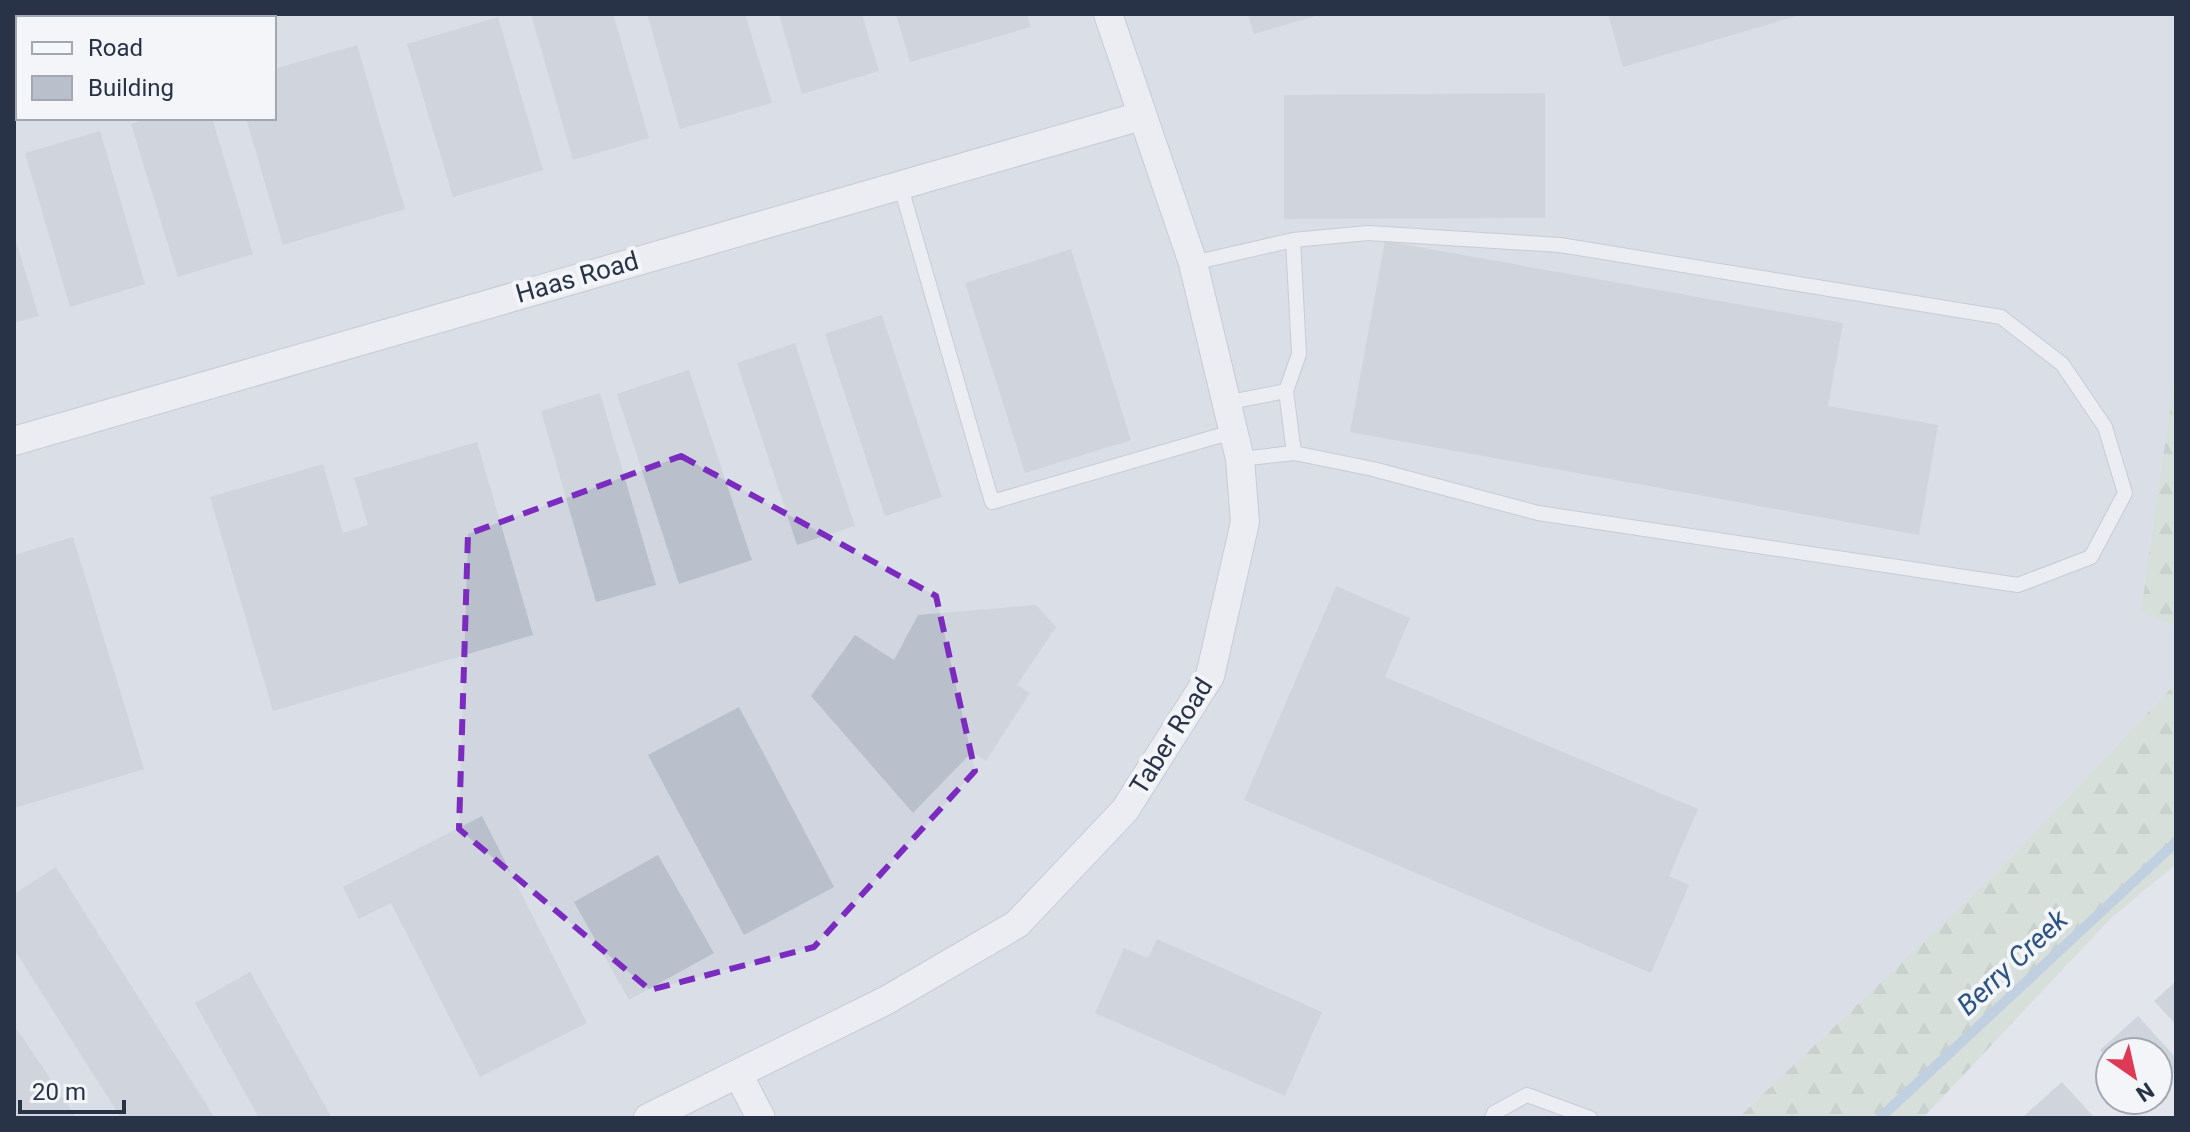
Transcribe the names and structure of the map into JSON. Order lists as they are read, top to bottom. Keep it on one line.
{"streets":{"street":["Haas Road","Taber Road"]},"crossings":[["Haas Road","Taber Road"]],"water":["Berry Creek"],"legend":["Road","Building"],"scale_bar":"20 m","north":"bottom right"}
